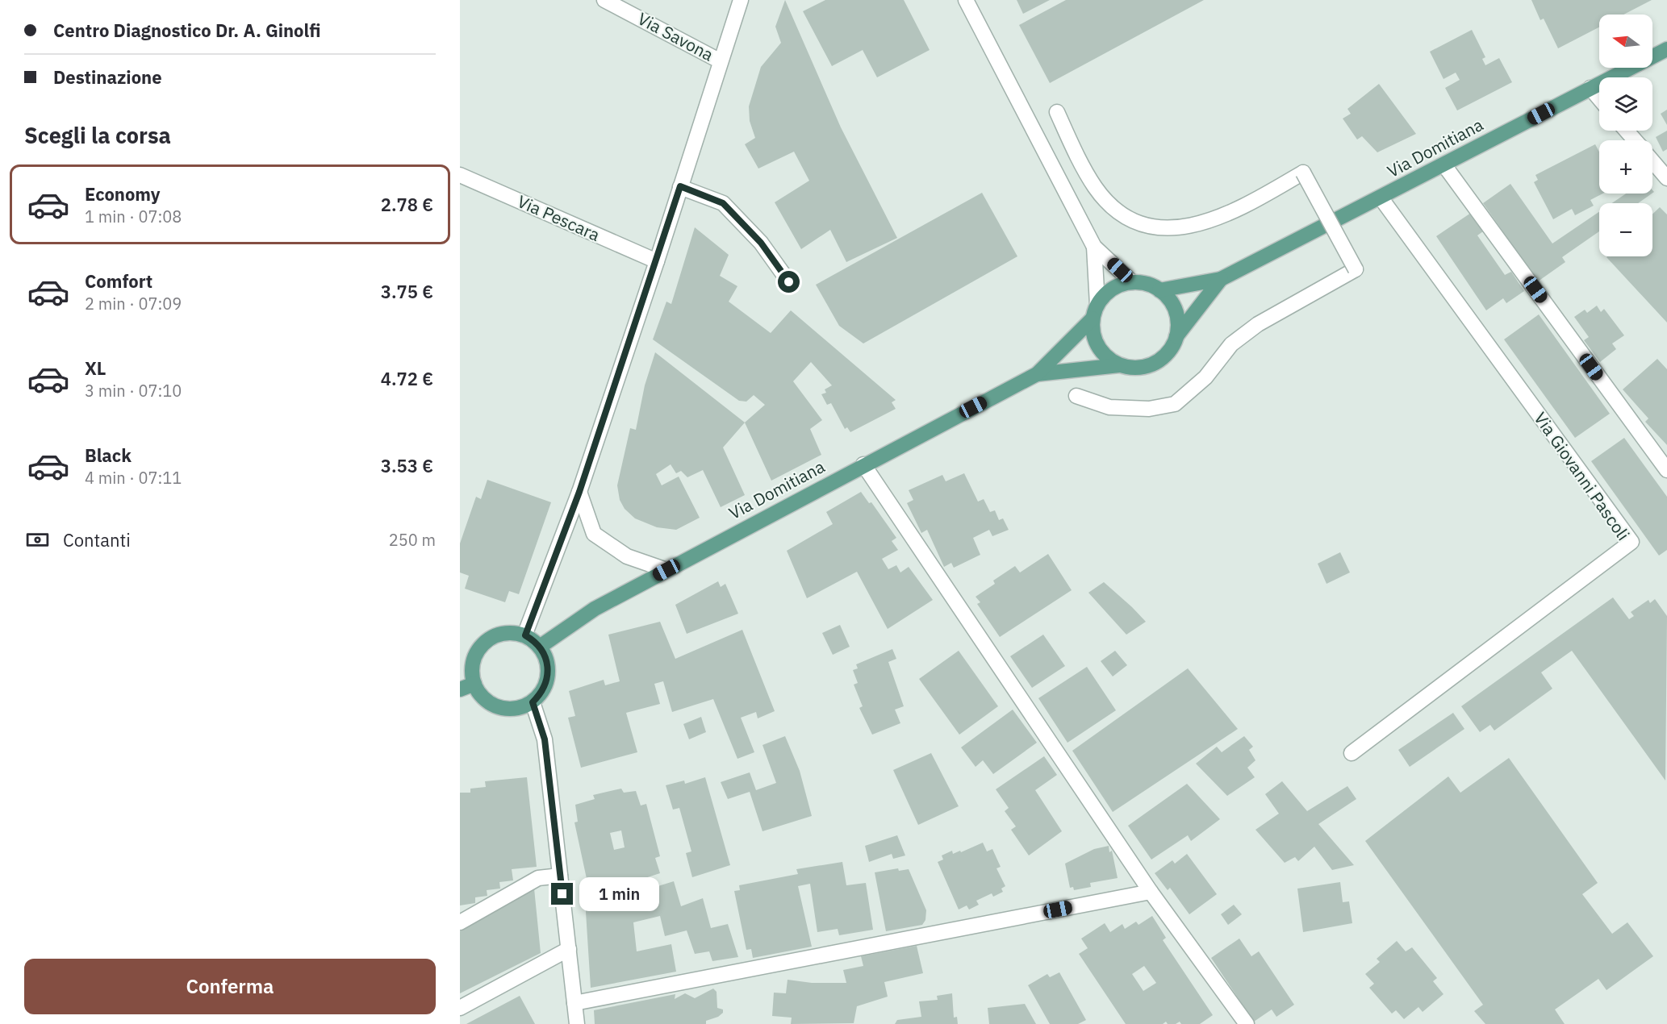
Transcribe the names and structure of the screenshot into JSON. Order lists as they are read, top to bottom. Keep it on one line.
{"streets":{"main road":["Via Domitiana"],"street":["Via Savona","Via Pescara","Via Giovanni Pascoli"]},"crossings":[["Via Domitiana","Via Giovanni Pascoli"]],"north":"left","page":{"banner":["Centro Diagnostico Dr. A. Ginolfi","Destinazione"],"map_buttons":["+","−"],"heading":"Scegli la corsa","list":[{"name":"Economy","note":"1 min · 07:08","value":"2.78 €"},{"name":"Comfort","note":"2 min · 07:09","value":"3.75 €"},{"name":"XL","note":"3 min · 07:10","value":"4.72 €"},{"name":"Black","note":"4 min · 07:11","value":"3.53 €"}],"pay":["Contanti","250 m"],"bubble":"1 min","buttons":"Conferma"}}
